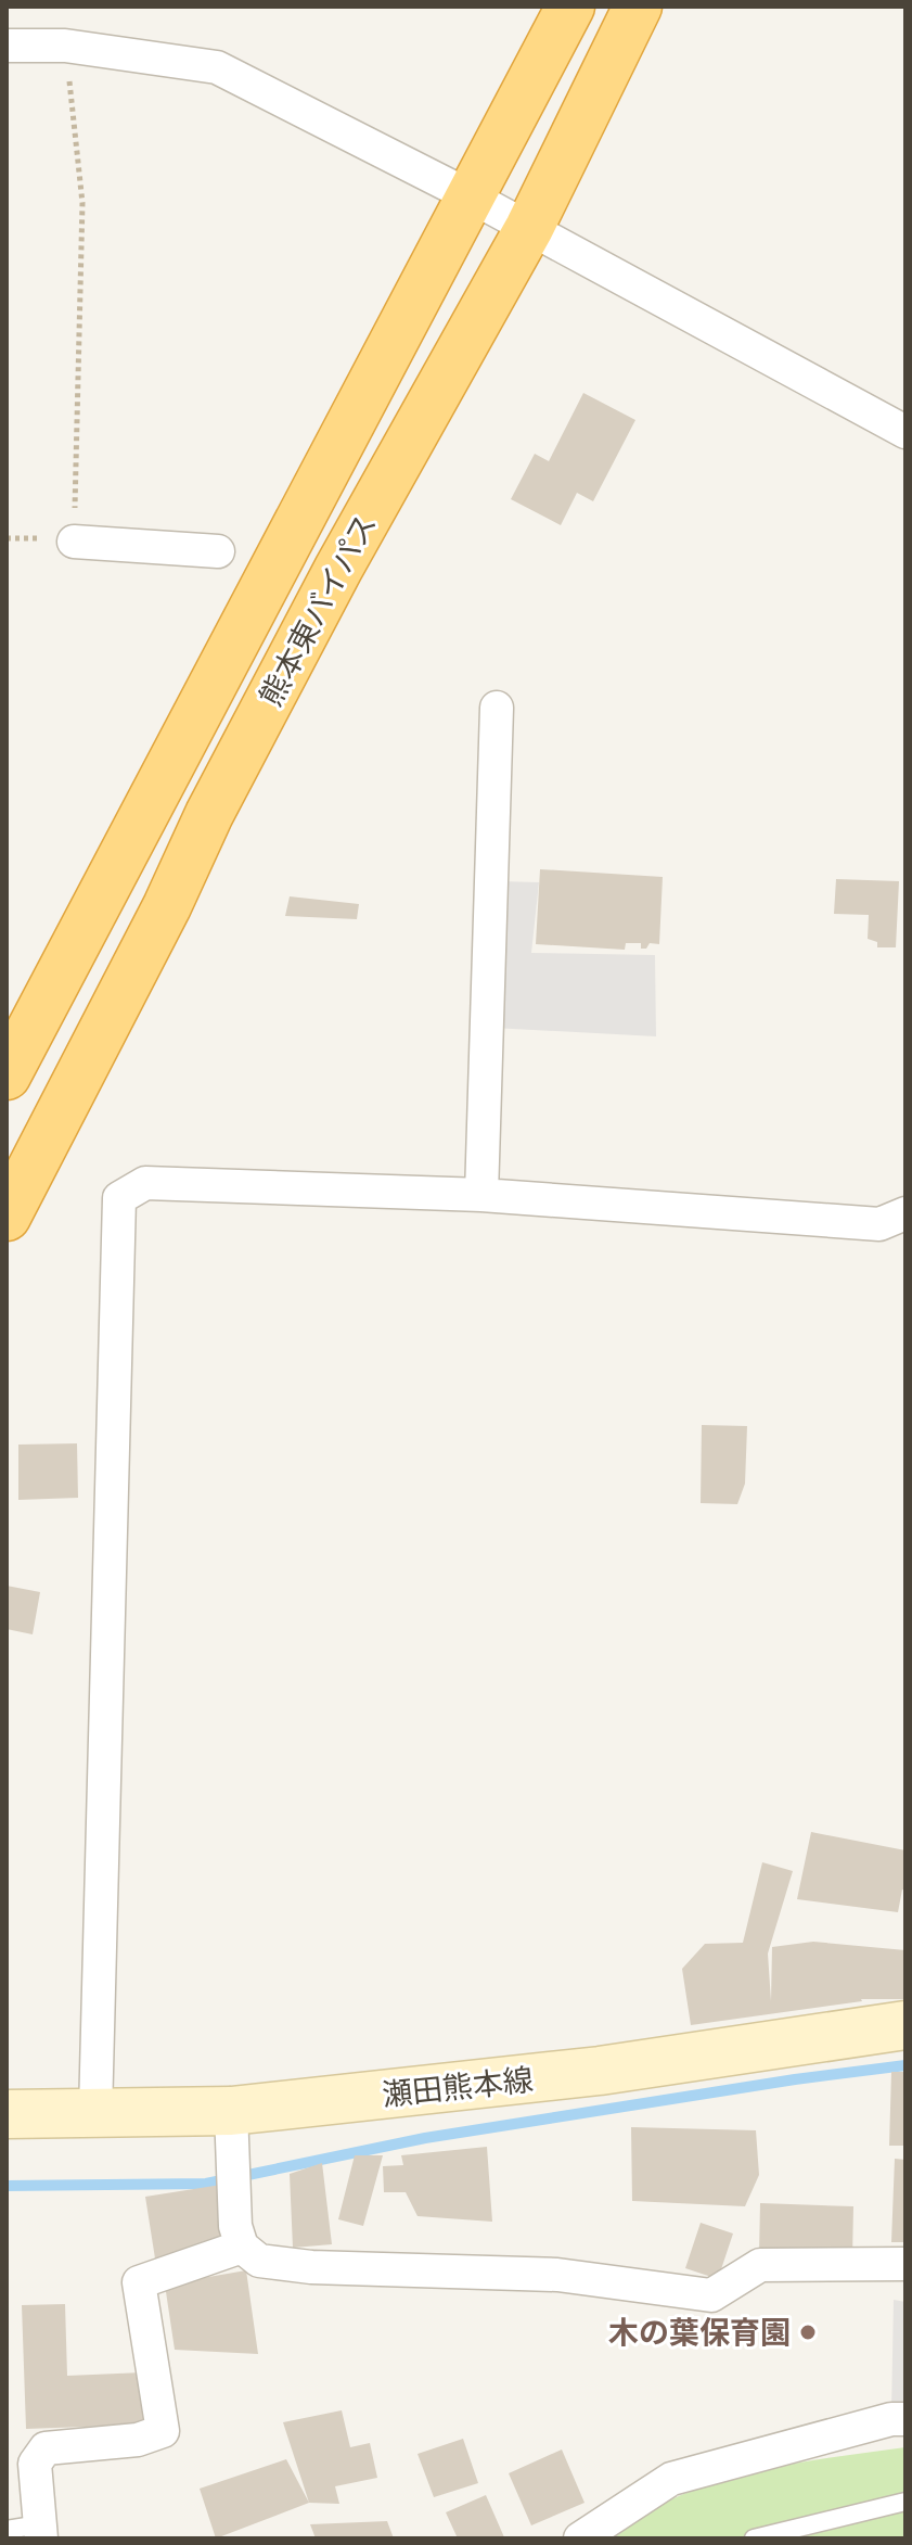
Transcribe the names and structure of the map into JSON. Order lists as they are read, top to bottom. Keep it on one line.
{"streets":{"highway":["熊本東バイパス"],"main road":["瀬田熊本線"]},"places":["木の葉保育園"]}
